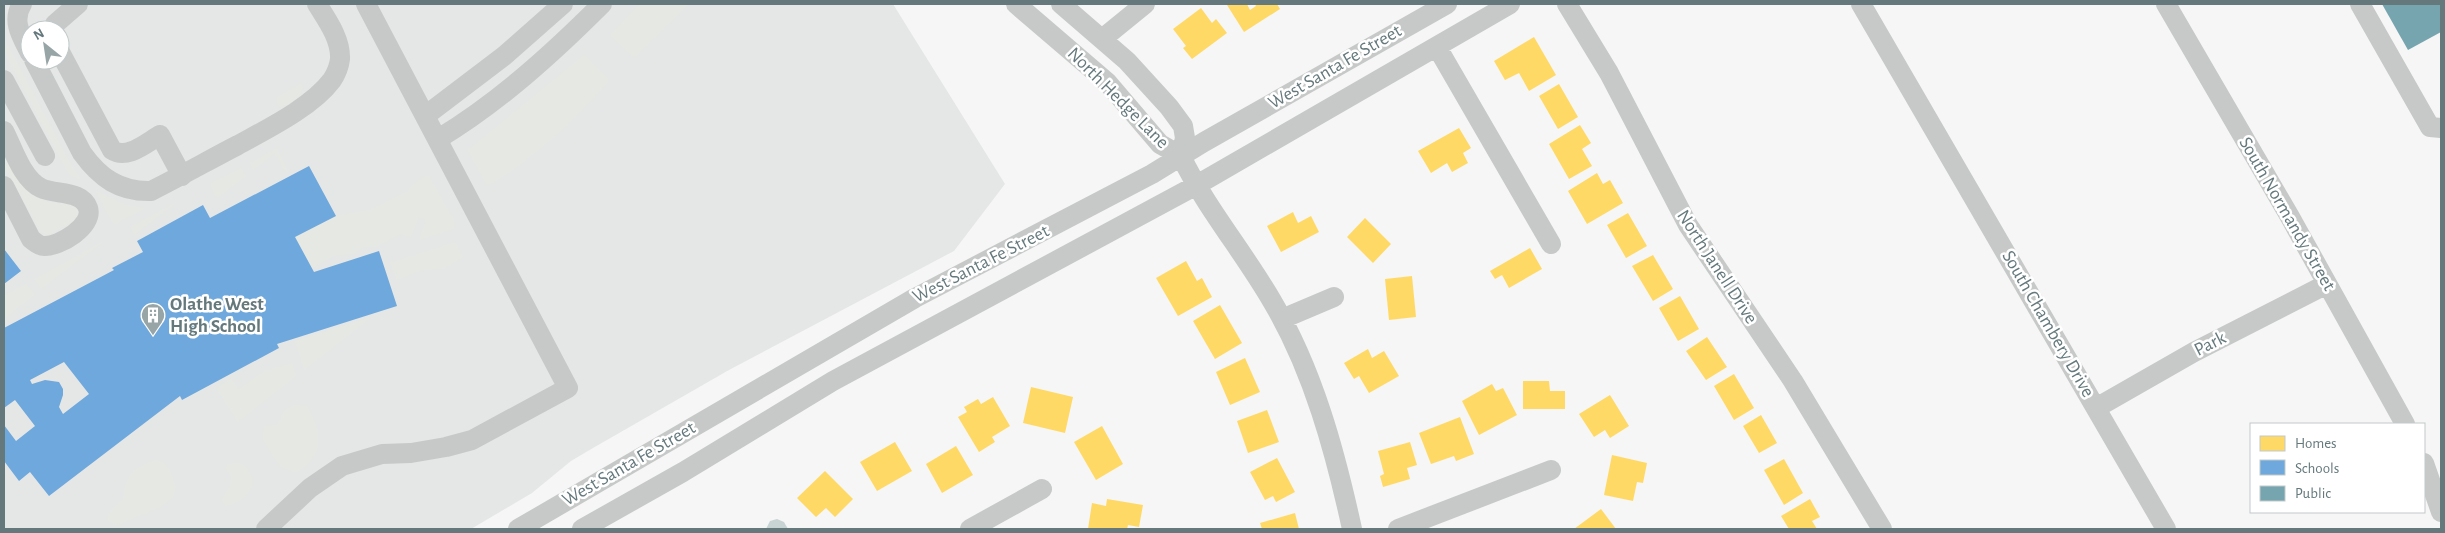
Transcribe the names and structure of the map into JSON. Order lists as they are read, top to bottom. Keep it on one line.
{"streets":{"street":["West Santa Fe Street","North Hedge Lane","South Normandy Street","North Janell Drive","South Chambery Drive","Park"]},"crossings":[["West Santa Fe Street","North Hedge Lane"],["South Normandy Street","Park"],["South Chambery Drive","Park"]],"places":{"building":["Olathe West High School"]},"legend":["Homes","Schools","Public"],"north":"top left"}
